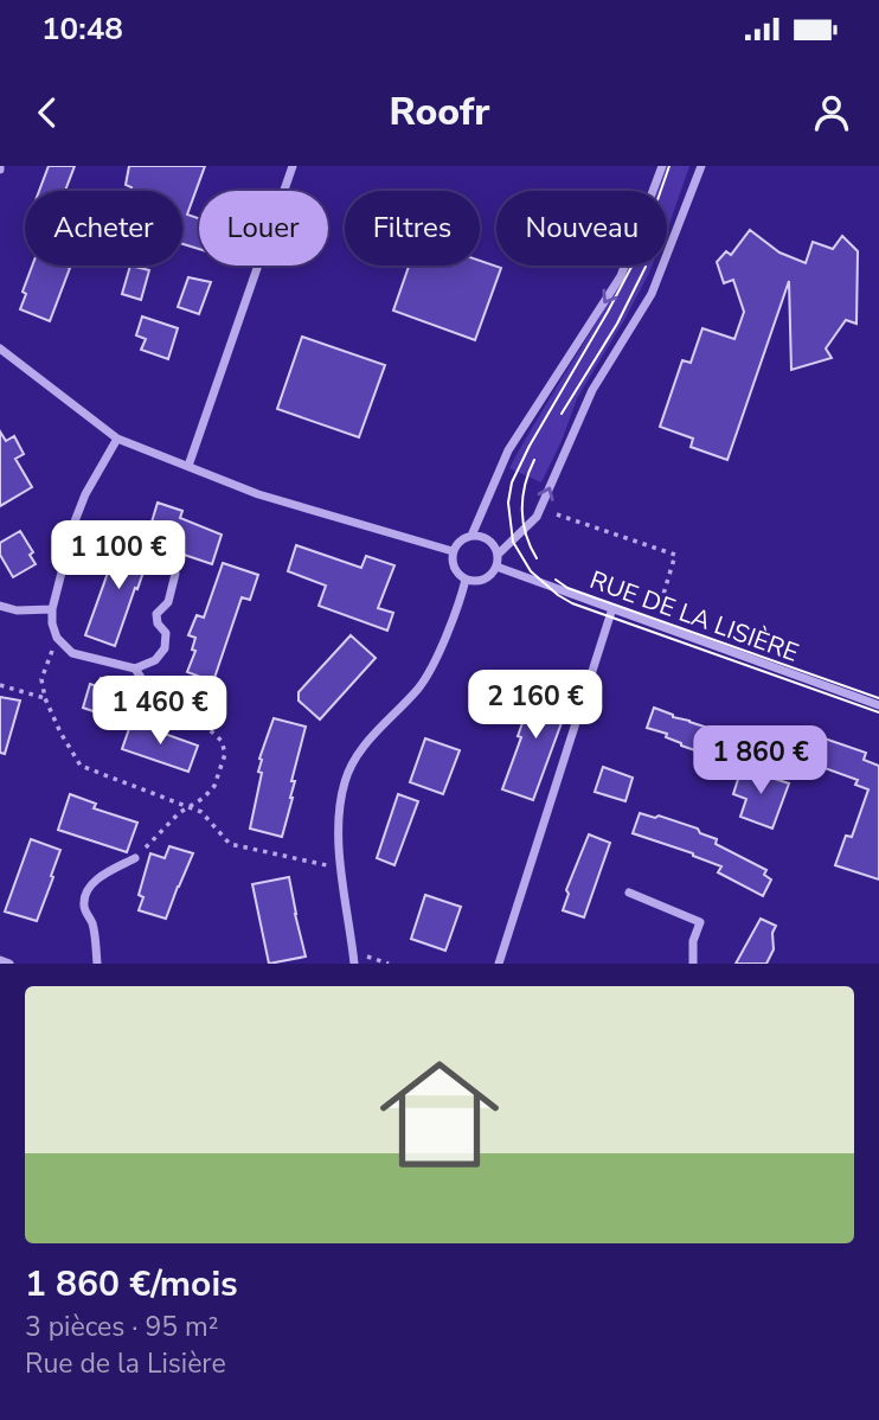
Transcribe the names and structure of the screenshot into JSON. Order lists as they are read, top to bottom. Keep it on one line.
{"streets":{"street":["RUE DE LA LISIÈRE"]},"page":{"status":"10:48","header":"Roofr","chip":["Acheter","Louer","Filtres","Nouveau"],"price":["1 100 €","2 160 €","1 460 €","1 860 €"],"list":[{"name":"1 860 €/mois","note":"3 pièces · 95 m² · Rue de la Lisière"}]}}
